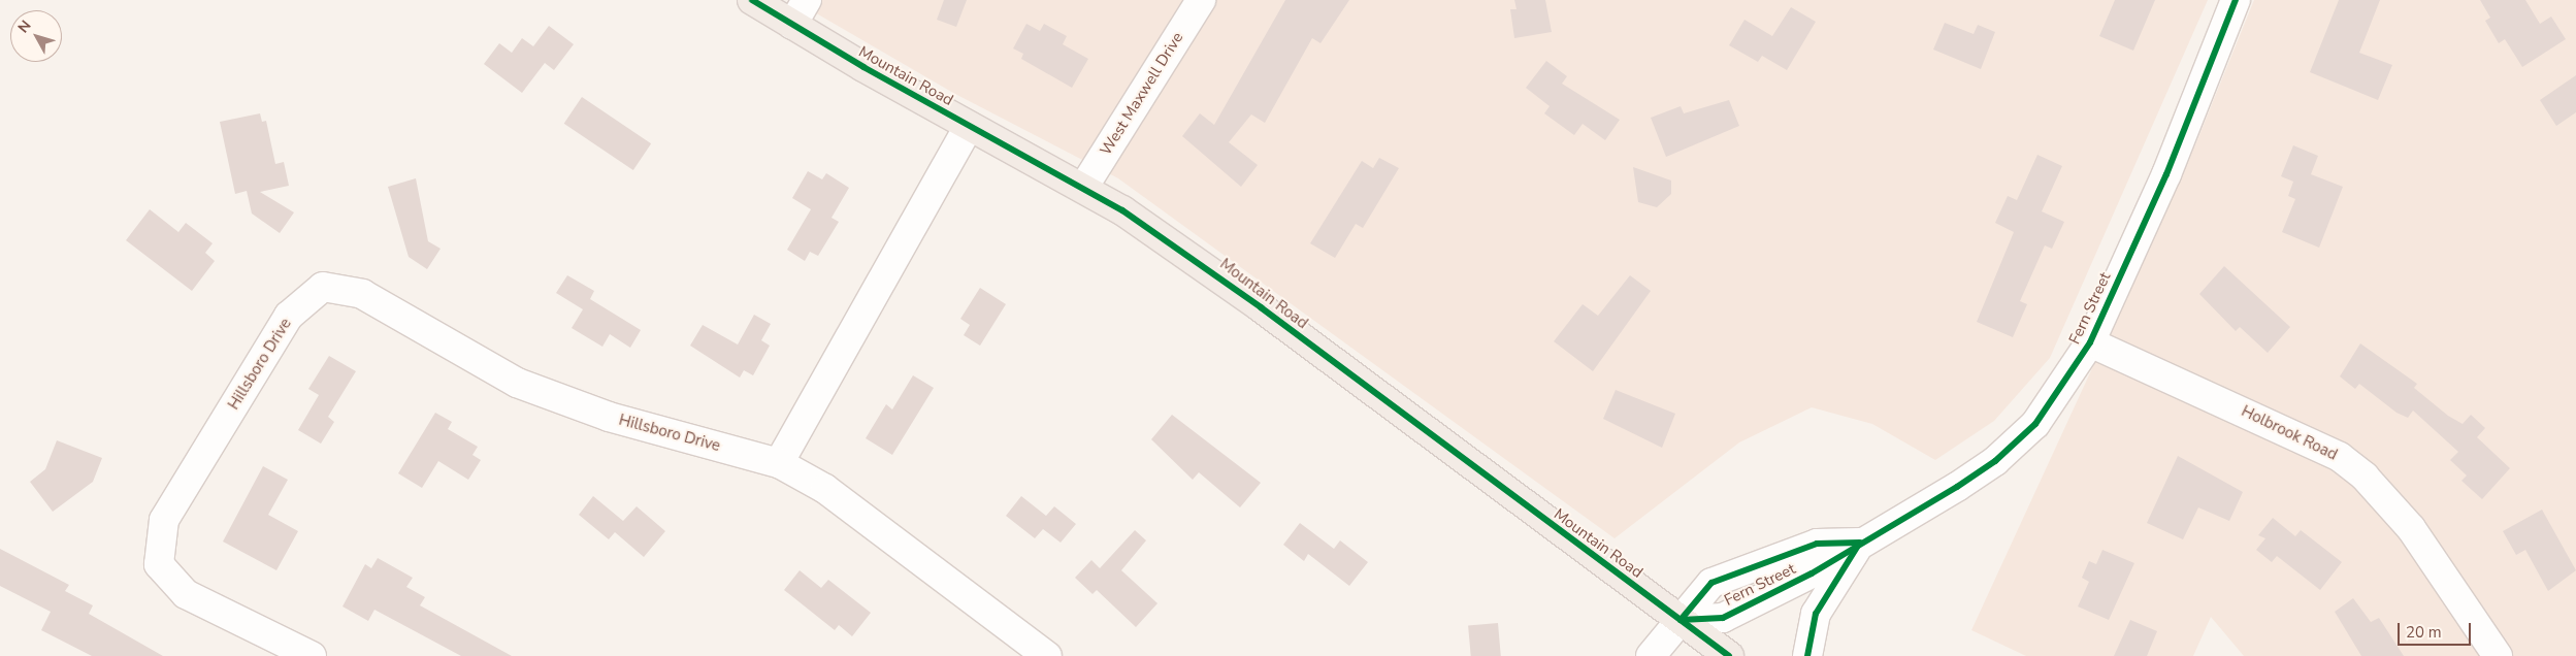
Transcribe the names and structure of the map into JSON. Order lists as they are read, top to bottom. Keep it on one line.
{"streets":{"main road":["Mountain Road"],"street":["West Maxwell Drive","Fern Street","Hillsboro Drive","Holbrook Road"]},"crossings":[["Mountain Road","West Maxwell Drive"],["Mountain Road","Fern Street"],["Fern Street","Holbrook Road"]],"scale_bar":"20 m","north":"top left"}
